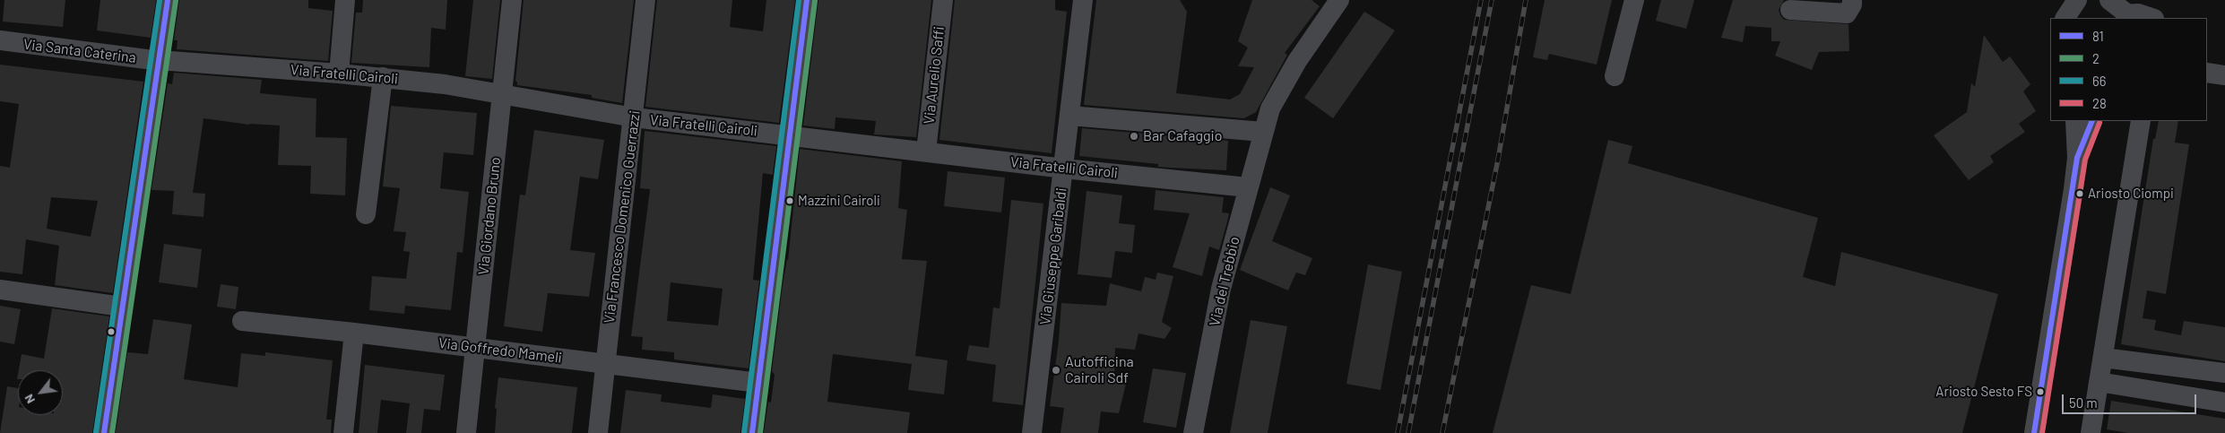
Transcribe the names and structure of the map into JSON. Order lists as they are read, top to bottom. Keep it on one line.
{"streets":{"street":["Via Santa Caterina","Via Fratelli Cairoli","Via Aurelio Saffi","Via Giordano Bruno","Via Francesco Domenico Guerrazzi","Via Giuseppe Garibaldi","Via del Trebbio","Via Goffredo Mameli"]},"crossings":[["Via Santa Caterina","Via Fratelli Cairoli"],["Via Fratelli Cairoli","Via Aurelio Saffi"],["Via Fratelli Cairoli","Via Giordano Bruno"],["Via Fratelli Cairoli","Via Francesco Domenico Guerrazzi"],["Via Fratelli Cairoli","Via Giuseppe Garibaldi"],["Via Fratelli Cairoli","Via del Trebbio"],["Via Giordano Bruno","Via Goffredo Mameli"],["Via Francesco Domenico Guerrazzi","Via Goffredo Mameli"]],"places":["Bar Cafaggio","Ariosto Ciompi","Mazzini Cairoli","Autofficina Cairoli Sdf","Ariosto Sesto FS"],"lines":["transit line 81","transit line 66","transit line 2","transit line 28"],"legend":["81","2","66","28"],"scale_bar":"50 m","north":"bottom left"}
